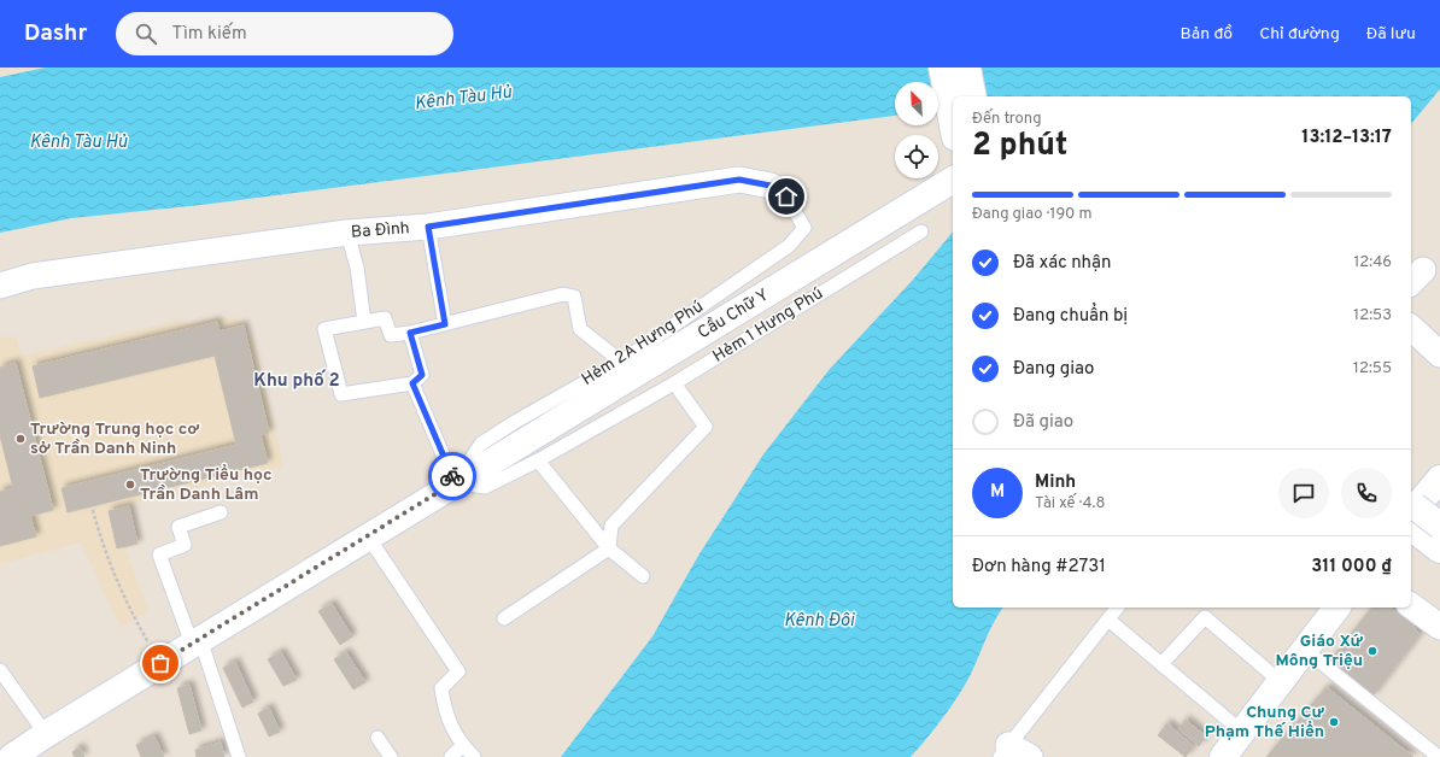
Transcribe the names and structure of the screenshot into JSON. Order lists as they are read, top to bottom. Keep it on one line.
{"streets":{"main road":["Cầu Chữ Y"],"street":["Ba Đình"],"lane":["Hẻm 1 Hưng Phú","Hẻm 2A Hưng Phú"]},"crossings":[["Ba Đình","Hẻm 2A Hưng Phú"],["Cầu Chữ Y","Hẻm 1 Hưng Phú"],["Cầu Chữ Y","Hẻm 2A Hưng Phú"],["Hẻm 1 Hưng Phú","Hẻm 2A Hưng Phú"]],"districts":["Khu phố 2"],"water":["Kênh Tàu Hủ","Kênh Đôi"],"places":["Trường Trung học cơ sở Trần Danh Ninh","Trường Tiểu học Trần Danh Lâm","Giáo Xứ Mông Triệu","Chung Cư Phạm Thế Hiển"],"north":"top left","page":{"header":"Dashr","search":"Tìm kiếm","nav":["Bản đồ","Chỉ đường","Đã lưu"],"heading":["2 phút","Đến trong","13:12–13:17"],"panel":["Minh","Tài xế · 4.8","Đơn hàng #2731","311 000 ₫"],"bar":"Đang giao · 190 m","list":[["Đã xác nhận","12:46"],["Đang chuẩn bị","12:53"],["Đang giao","12:55"],"Đã giao"],"round":"M"}}
